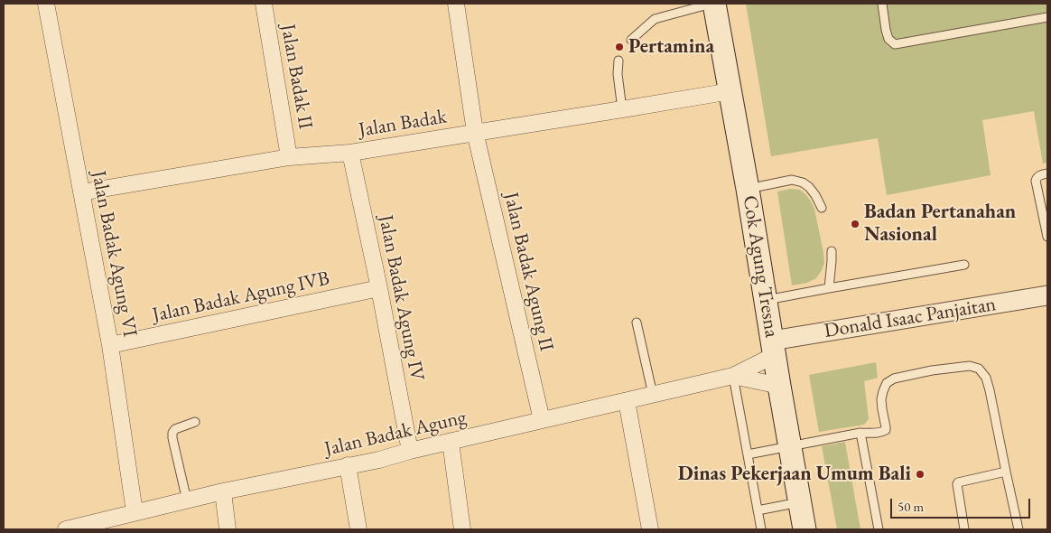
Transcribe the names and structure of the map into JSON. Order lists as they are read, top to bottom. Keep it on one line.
{"streets":{"main road":["Cok Agung Tresna"],"street":["Jalan Badak II","Jalan Badak","Jalan Badak Agung VI","Jalan Badak Agung II","Jalan Badak Agung IVB","Jalan Badak Agung IV","Donald Isaac Panjaitan","Jalan Badak Agung"]},"crossings":[["Jalan Badak II","Jalan Badak"],["Jalan Badak","Jalan Badak Agung VI"],["Jalan Badak","Cok Agung Tresna"],["Jalan Badak","Jalan Badak Agung II"],["Jalan Badak","Jalan Badak Agung IV"],["Jalan Badak Agung VI","Jalan Badak Agung IVB"],["Jalan Badak Agung VI","Jalan Badak Agung"],["Cok Agung Tresna","Donald Isaac Panjaitan"],["Cok Agung Tresna","Jalan Badak Agung"],["Jalan Badak Agung II","Jalan Badak Agung"],["Jalan Badak Agung IVB","Jalan Badak Agung IV"],["Jalan Badak Agung IV","Jalan Badak Agung"],["Donald Isaac Panjaitan","Jalan Badak Agung"]],"places":["Pertamina","Badan Pertanahan Nasional","Dinas Pekerjaan Umum Bali"],"scale_bar":"50 m"}
